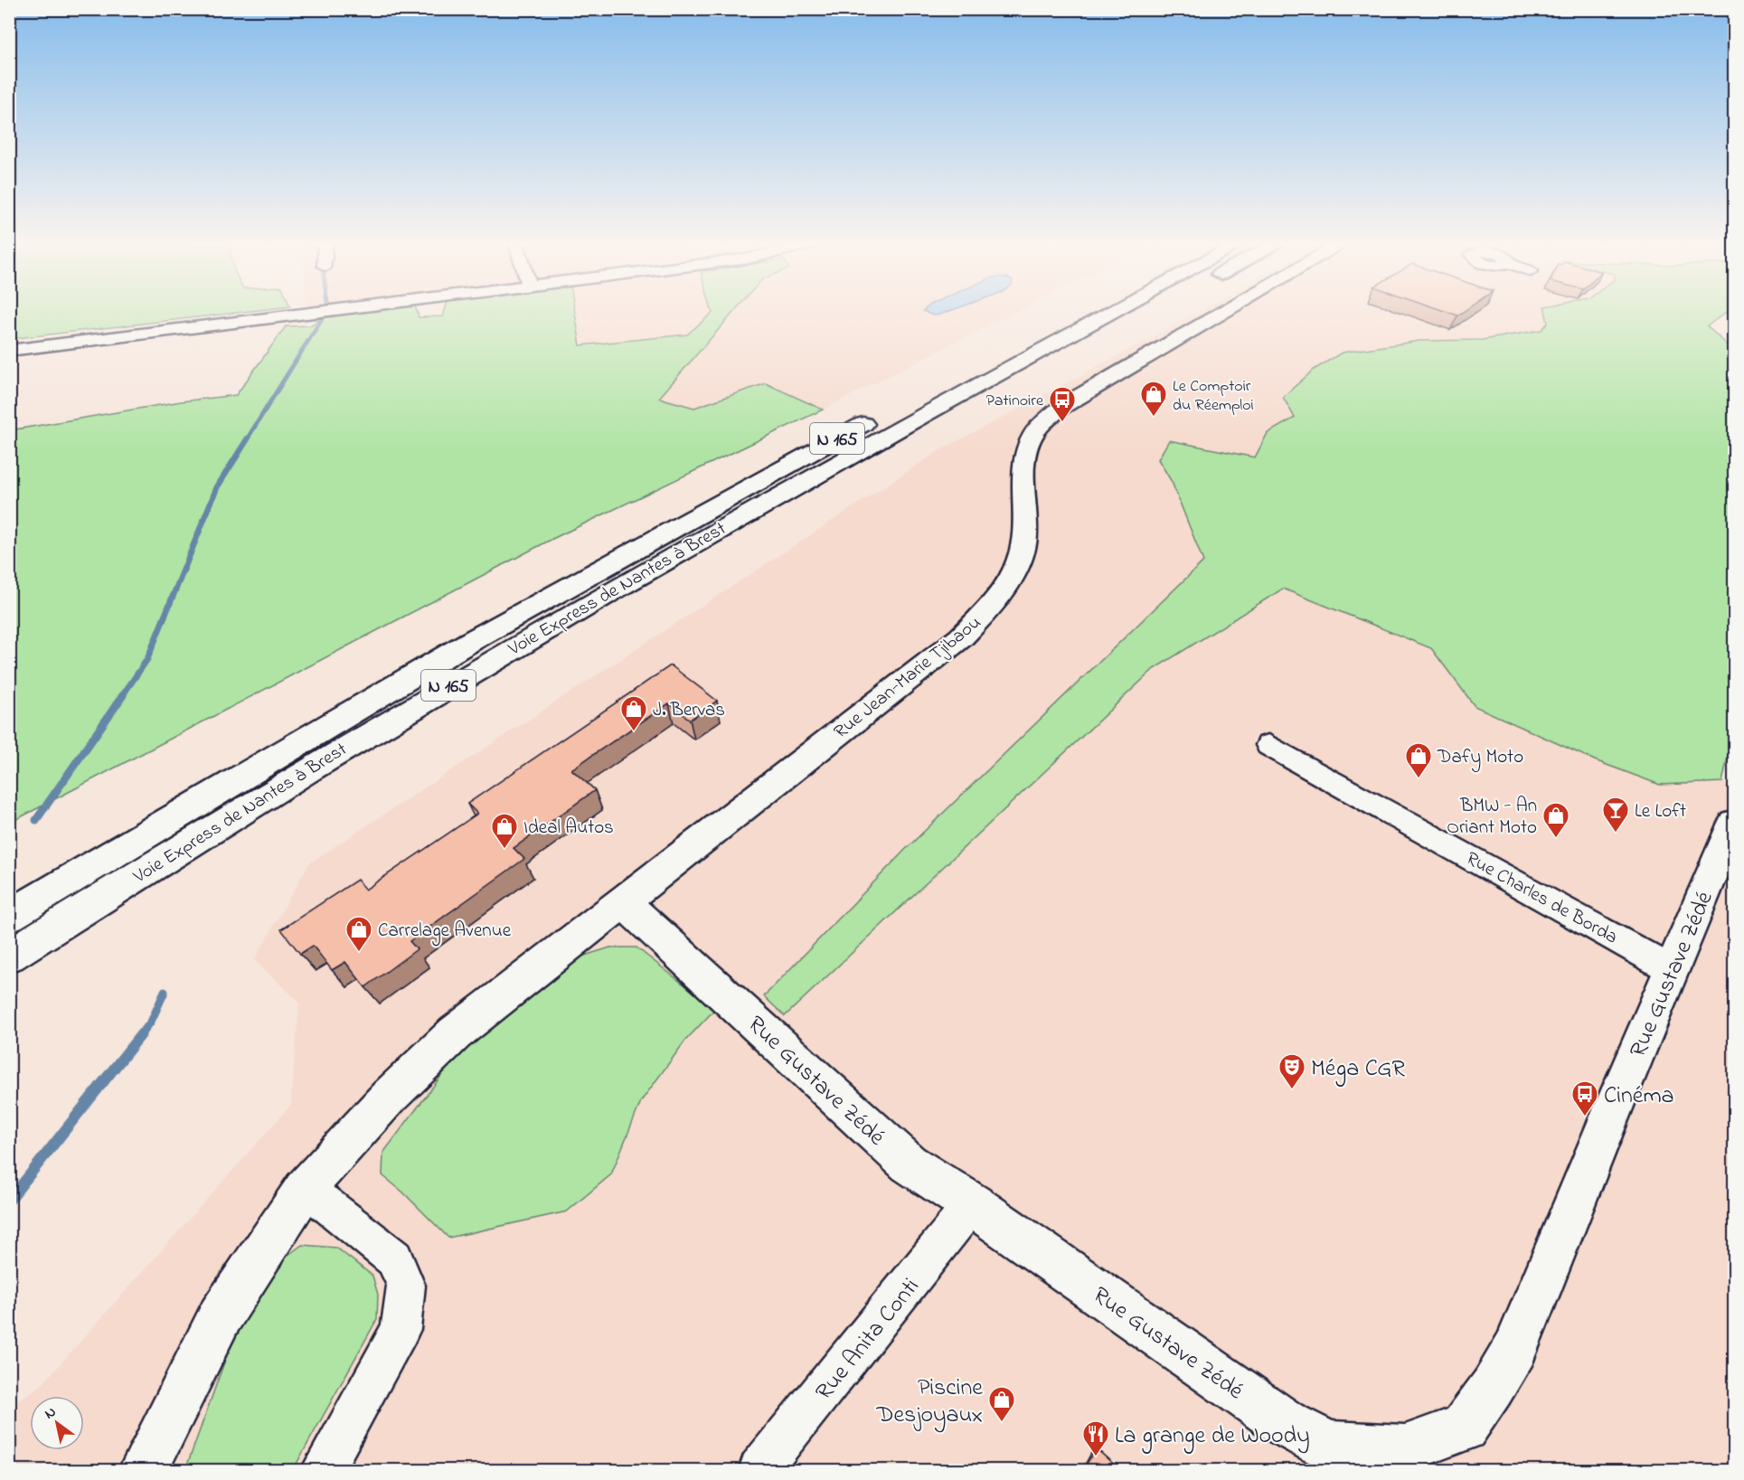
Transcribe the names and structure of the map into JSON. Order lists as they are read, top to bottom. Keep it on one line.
{"streets":{"main road":["N 165","Voie Express de Nantes à Brest","Rue Jean-Marie Tjibaou","Rue Gustave Zédé"],"street":["Rue Charles de Borda","Rue Anita Conti"]},"crossings":[["Rue Jean-Marie Tjibaou","Rue Gustave Zédé"],["Rue Charles de Borda","Rue Gustave Zédé"],["Rue Gustave Zédé","Rue Anita Conti"]],"places":{"shop":["Le Comptoir du Réemploi","J. Bervas","Dafy Moto","BMW - An Oriant Moto","Ideal Autos","Carrelage Avenue","Piscine Desjoyaux"],"bus stop":["Patinoire","Cinéma"],"bar":["Le Loft"],"theatre":["Méga CGR"],"restaurant":["La grange de Woody"]},"north":"top left"}
